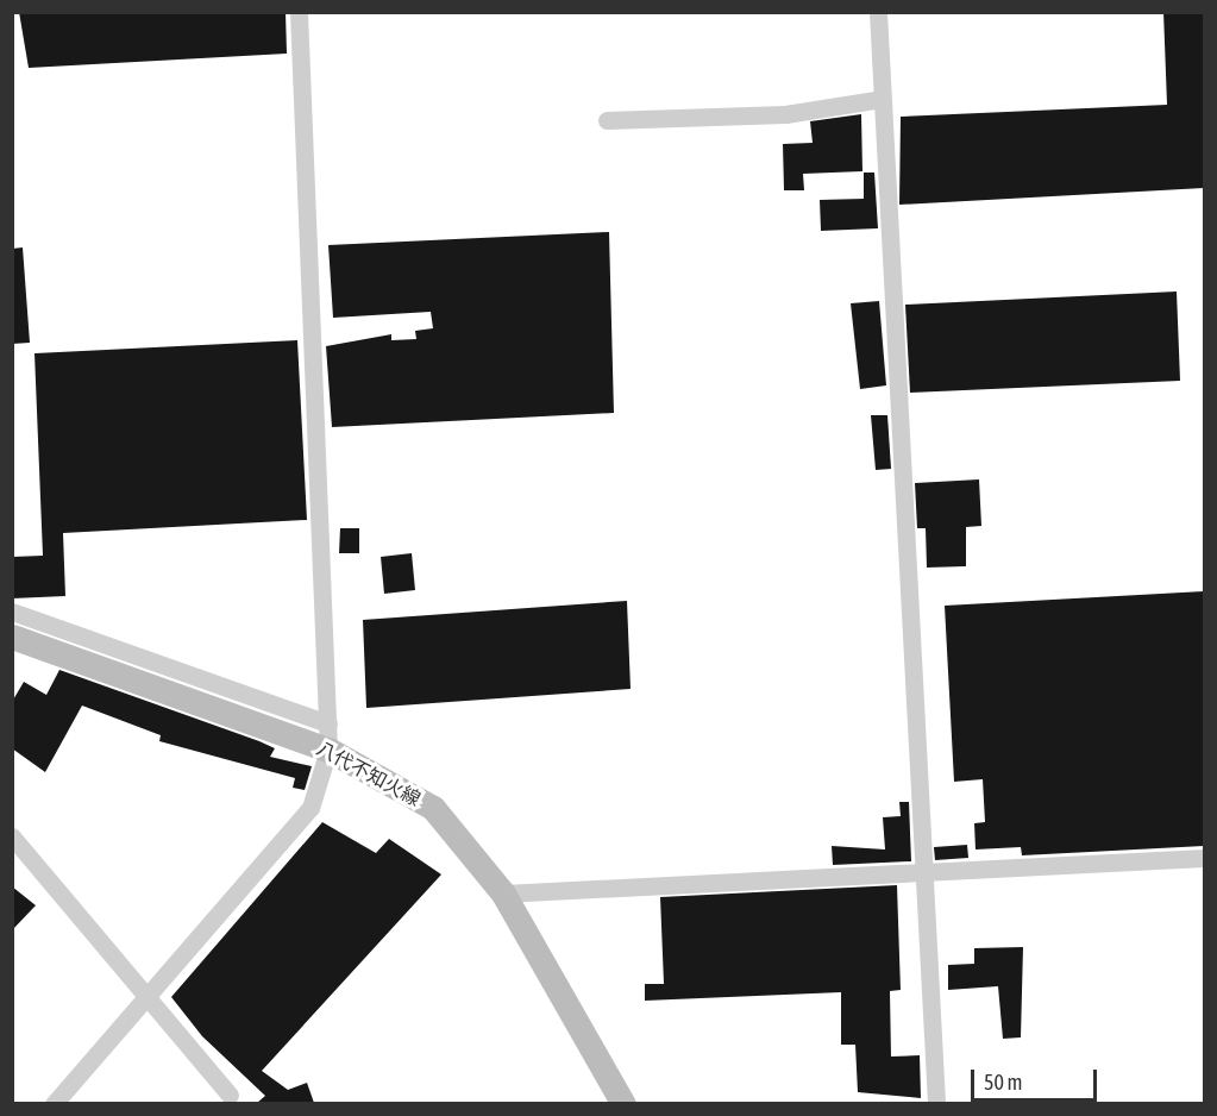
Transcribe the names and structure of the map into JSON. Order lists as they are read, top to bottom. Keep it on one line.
{"streets":{"main road":["八代不知火線"]},"scale_bar":"50 m"}
